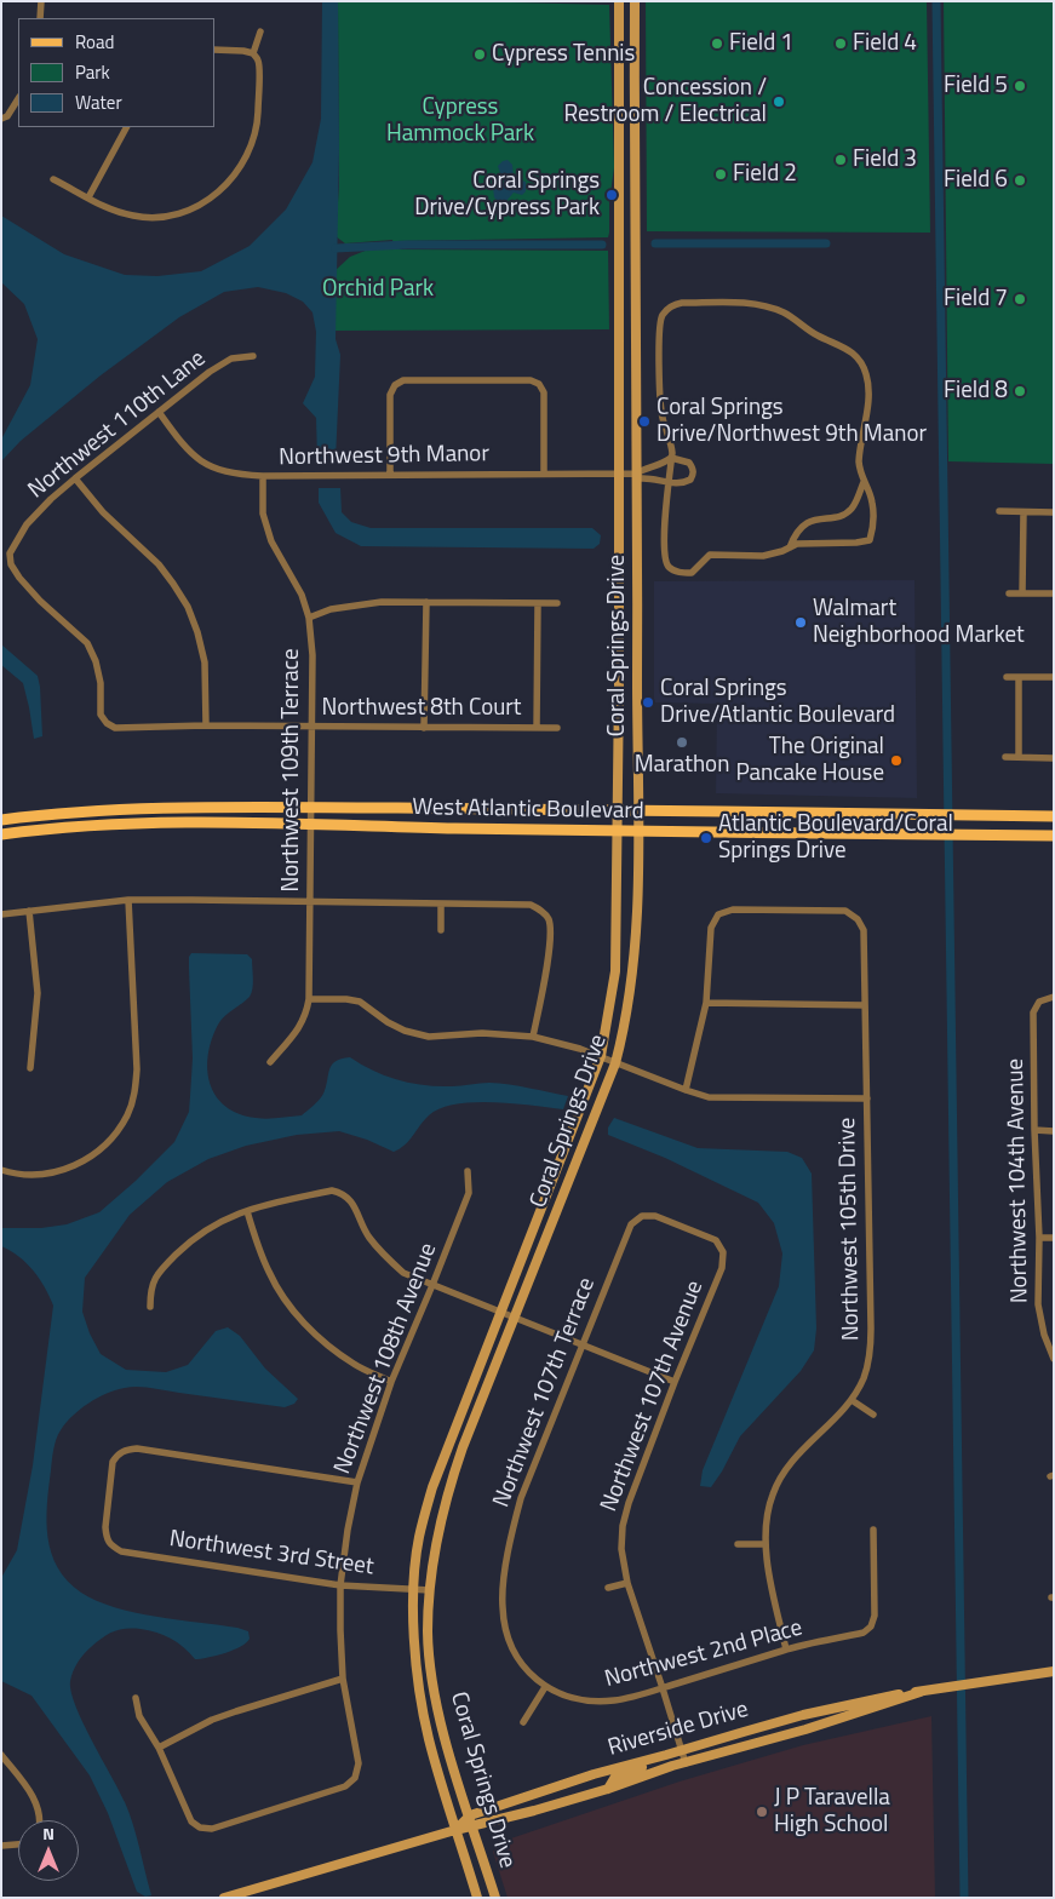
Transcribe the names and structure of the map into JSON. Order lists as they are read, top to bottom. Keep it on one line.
{"streets":{"main road":["Coral Springs Drive","West Atlantic Boulevard","Riverside Drive"],"street":["Northwest 110th Lane","Northwest 9th Manor","Northwest 8th Court","Northwest 109th Terrace","Northwest 104th Avenue","Northwest 105th Drive","Northwest 108th Avenue","Northwest 107th Terrace","Northwest 107th Avenue","Northwest 3rd Street","Northwest 2nd Place"]},"crossings":[["Northwest 110th Lane","Northwest 9th Manor"],["Northwest 110th Lane","Northwest 8th Court"],["Northwest 9th Manor","Coral Springs Drive"],["Northwest 9th Manor","Northwest 109th Terrace"],["Coral Springs Drive","West Atlantic Boulevard"],["Coral Springs Drive","Northwest 3rd Street"],["Coral Springs Drive","Riverside Drive"],["Northwest 8th Court","Northwest 109th Terrace"],["Northwest 109th Terrace","West Atlantic Boulevard"],["Northwest 105th Drive","Northwest 2nd Place"],["Northwest 108th Avenue","Northwest 3rd Street"],["Northwest 107th Terrace","Northwest 107th Avenue"],["Northwest 107th Terrace","Northwest 2nd Place"],["Northwest 107th Avenue","Northwest 2nd Place"],["Northwest 107th Avenue","Riverside Drive"]],"parks":["Cypress Hammock Park","Orchid Park"],"places":["Field 1","Field 4","Cypress Tennis","Field 5","Concession / Restroom / Electrical","Field 3","Field 2","Field 6","Coral Springs Drive/Cypress Park","Field 7","Field 8","Coral Springs Drive/Northwest 9th Manor","Walmart Neighborhood Market","Coral Springs Drive/Atlantic Boulevard","Marathon","The Original Pancake House","Atlantic Boulevard/Coral Springs Drive","J P Taravella High School"],"legend":["Road","Park","Water"],"north":"top"}
